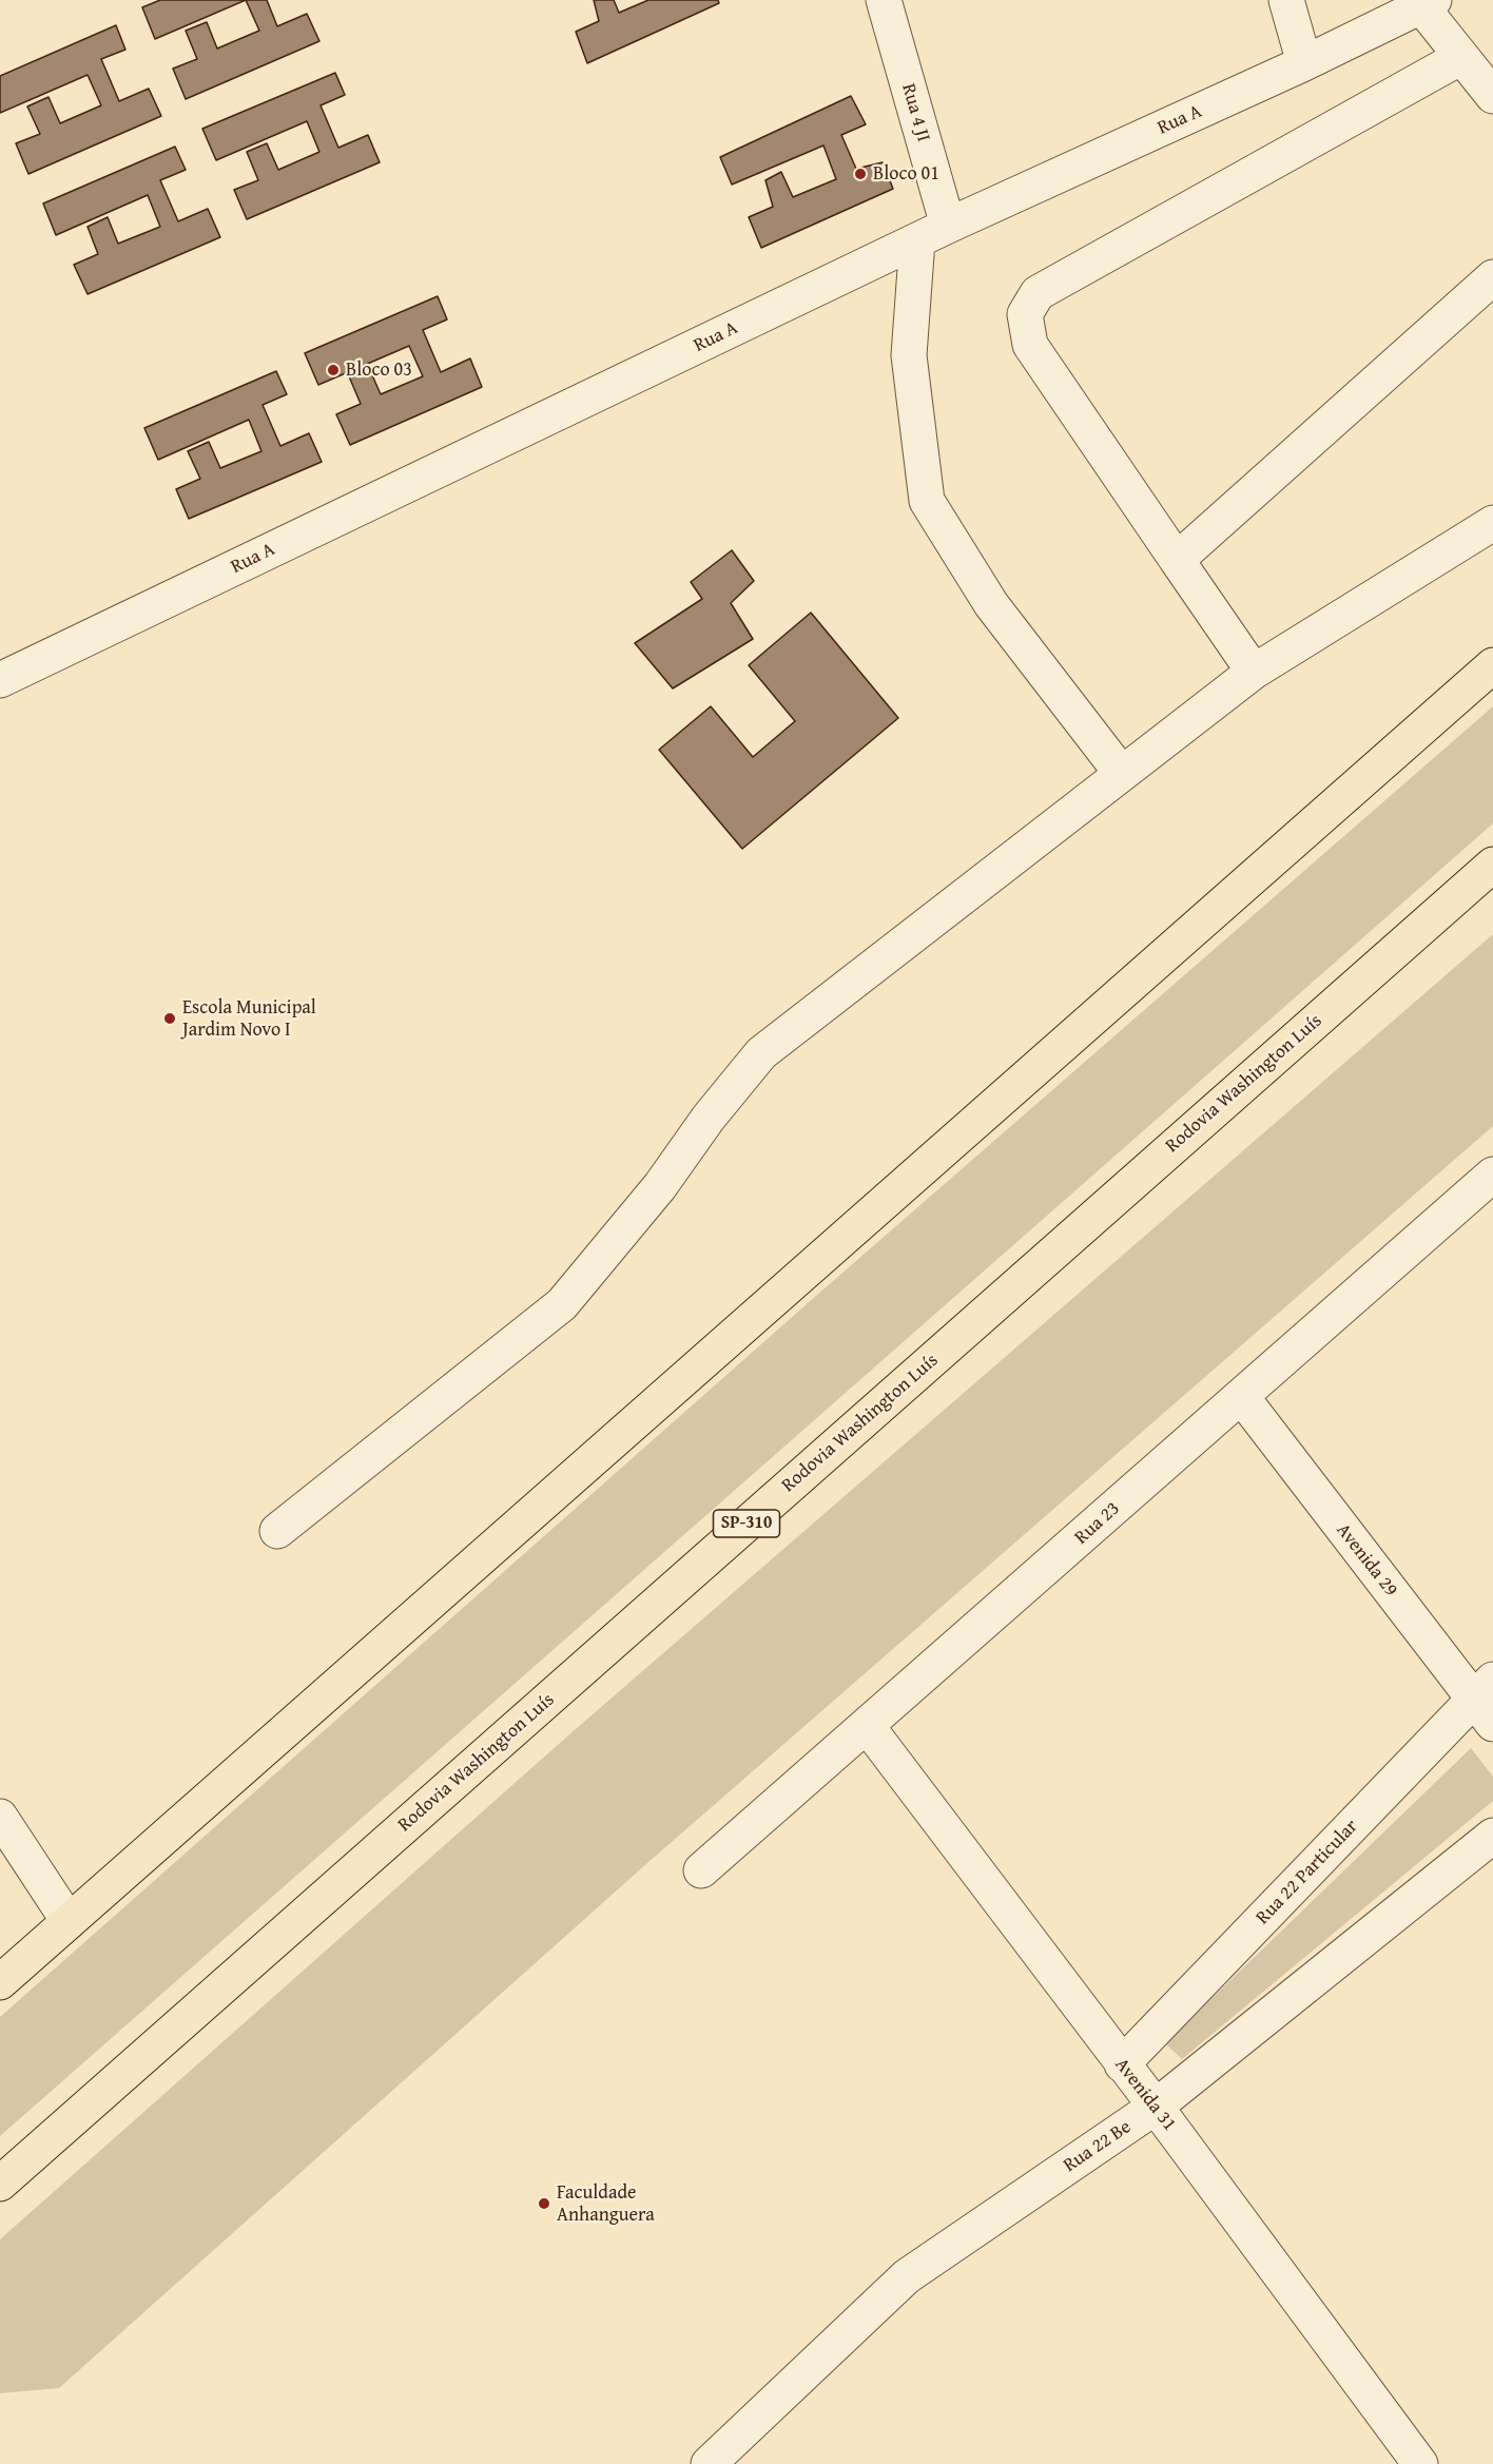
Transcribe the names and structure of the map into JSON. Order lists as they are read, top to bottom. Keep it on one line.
{"streets":{"highway":["Rodovia Washington Luís","SP-310"],"street":["Rua 4 JI","Rua A","Rua 23","Avenida 29","Rua 22 Particular","Avenida 31","Rua 22 Be"]},"crossings":[["Rua 4 JI","Rua A"],["Rua 23","Avenida 29"],["Rua 23","Avenida 31"],["Avenida 29","Rua 22 Particular"],["Rua 22 Particular","Avenida 31"],["Avenida 31","Rua 22 Be"]],"places":["Bloco 01","Bloco 03","Escola Municipal Jardim Novo I","Faculdade Anhanguera"]}
